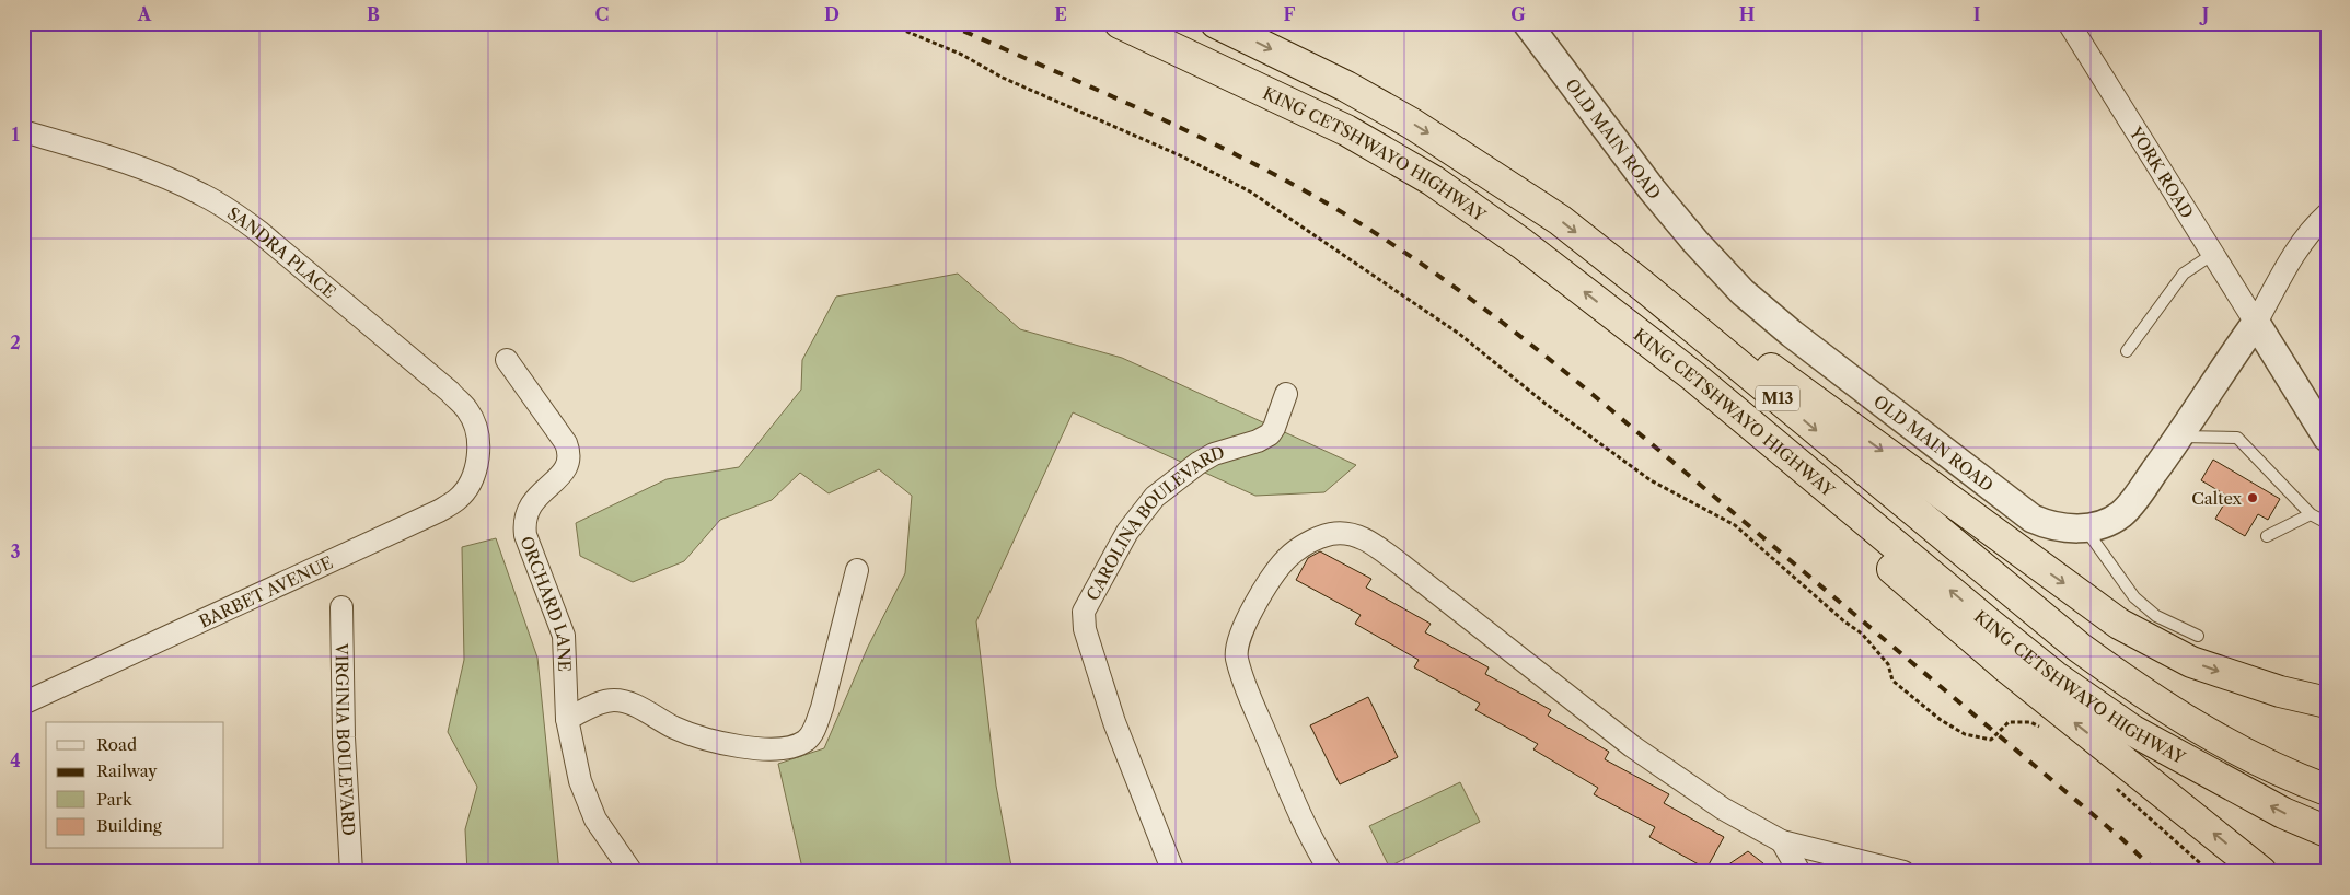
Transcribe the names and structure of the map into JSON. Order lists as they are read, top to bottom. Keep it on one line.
{"streets":{"highway":["KING CETSHWAYO HIGHWAY","M13"],"street":["OLD MAIN ROAD","YORK ROAD","SANDRA PLACE","CAROLINA BOULEVARD","BARBET AVENUE","ORCHARD LANE","VIRGINIA BOULEVARD"]},"crossings":[["OLD MAIN ROAD","YORK ROAD"],["SANDRA PLACE","BARBET AVENUE"]],"places":["Caltex"],"legend":["Road","Railway","Park","Building"],"grid":{"columns":["A","B","C","D","E","F","G","H","I","J"],"rows":["1","2","3","4"]}}
